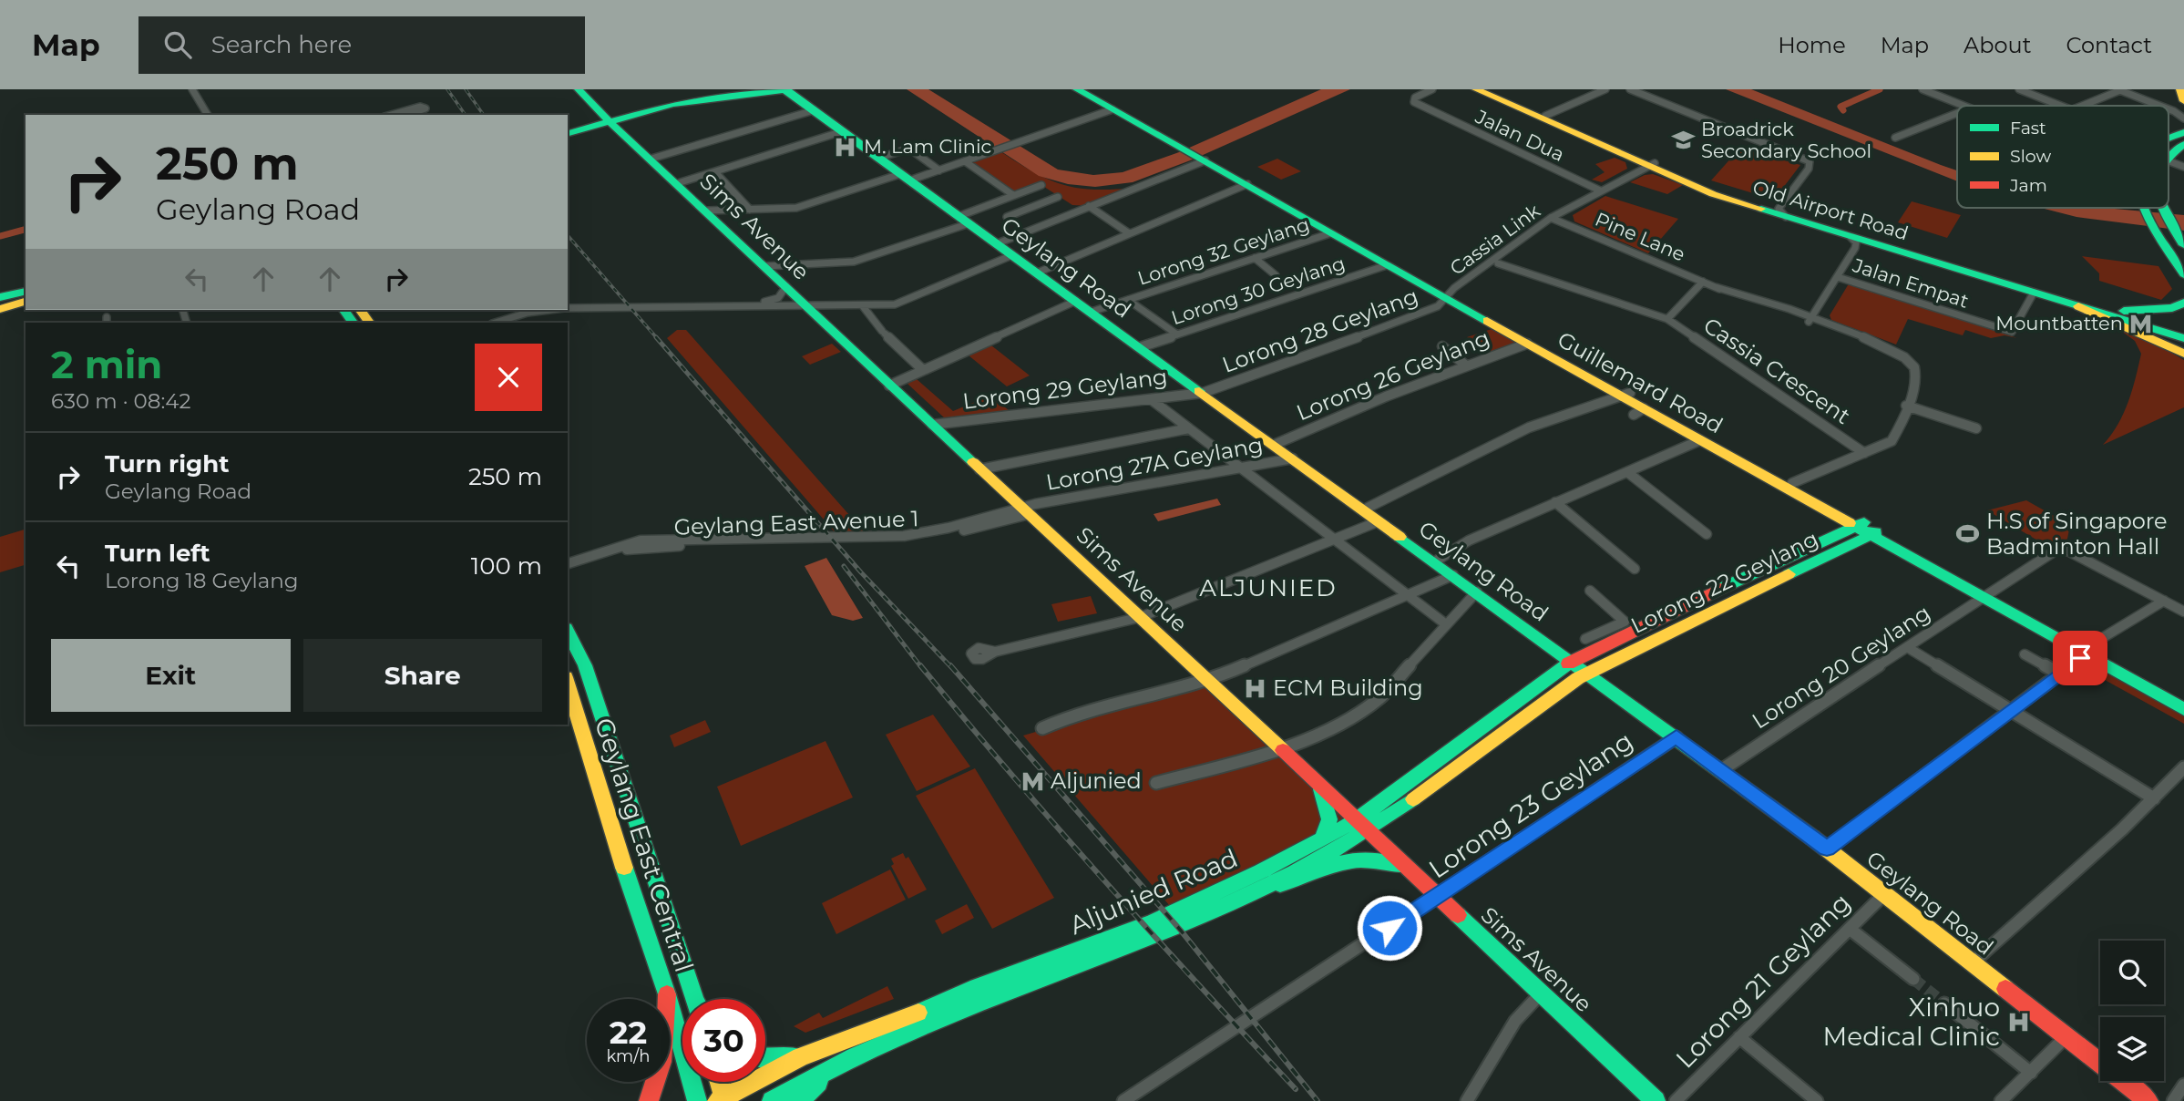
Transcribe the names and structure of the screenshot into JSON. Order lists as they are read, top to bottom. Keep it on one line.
{"streets":{"main road":["Old Airport Road","Sims Avenue","Geylang Road","Guillemard Road","Lorong 22 Geylang","Geylang East Central","Aljunied Road"],"street":["Jalan Dua","Pine Lane","Cassia Link","Lorong 32 Geylang","Jalan Empat","Lorong 30 Geylang","Lorong 28 Geylang","Cassia Crescent","Lorong 26 Geylang","Lorong 29 Geylang","Lorong 27A Geylang","Geylang East Avenue 1","Lorong 20 Geylang","Lorong 23 Geylang","Lorong 21 Geylang"]},"crossings":[["Jalan Dua","Cassia Link"],["Old Airport Road","Cassia Link"],["Old Airport Road","Jalan Empat"],["Sims Avenue","Lorong 29 Geylang"],["Sims Avenue","Lorong 27A Geylang"],["Sims Avenue","Geylang East Avenue 1"],["Sims Avenue","Lorong 23 Geylang"],["Sims Avenue","Aljunied Road"],["Pine Lane","Cassia Link"],["Pine Lane","Cassia Crescent"],["Pine Lane","Guillemard Road"],["Cassia Link","Lorong 28 Geylang"],["Cassia Link","Cassia Crescent"],["Cassia Link","Guillemard Road"],["Lorong 32 Geylang","Geylang Road"],["Lorong 32 Geylang","Guillemard Road"],["Geylang Road","Lorong 30 Geylang"],["Geylang Road","Lorong 28 Geylang"],["Geylang Road","Lorong 26 Geylang"],["Geylang Road","Lorong 29 Geylang"],["Geylang Road","Lorong 27A Geylang"],["Geylang Road","Lorong 22 Geylang"],["Geylang Road","Lorong 20 Geylang"],["Geylang Road","Lorong 23 Geylang"],["Geylang Road","Aljunied Road"],["Geylang Road","Lorong 21 Geylang"],["Lorong 30 Geylang","Guillemard Road"],["Lorong 28 Geylang","Guillemard Road"],["Lorong 28 Geylang","Lorong 29 Geylang"],["Lorong 26 Geylang","Guillemard Road"],["Guillemard Road","Lorong 22 Geylang"],["Guillemard Road","Lorong 20 Geylang"],["Lorong 27A Geylang","Geylang East Avenue 1"],["Lorong 22 Geylang","Aljunied Road"]],"districts":["ALJUNIED"],"places":{"school or university":["Broadrick Secondary School"],"hospital":["M. Lam Clinic","ECM Building","Xinhuo Medical Clinic"],"metro station":["Mountbatten","Aljunied"],"sports":["H.S of Singapore Badminton Hall"]},"legend":["Fast","Slow","Jam"],"page":{"header":"Map","search":"Search here","nav":["Home","Map","About","Contact"],"turn":["250 m","Geylang Road"],"heading":["2 min","630 m · 08:42"],"list":[{"name":"Turn right","note":"Geylang Road","value":"250 m"},{"name":"Turn left","note":"Lorong 18 Geylang","value":"100 m"}],"buttons":["Exit","Share"],"speed":"22 km/h","limit":"30"}}
